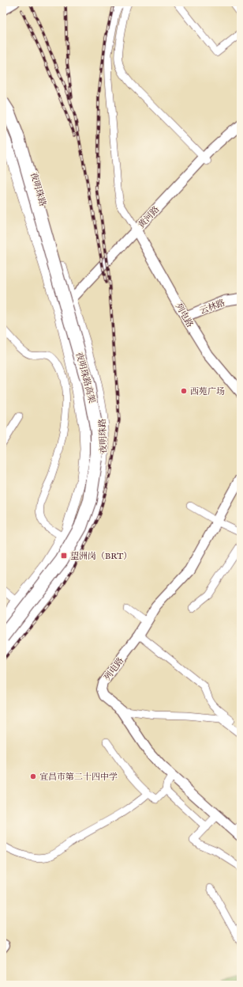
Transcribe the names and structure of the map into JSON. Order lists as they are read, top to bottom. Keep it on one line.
{"streets":{"highway":["夜明珠路高架"],"main road":["夜明珠路"],"street":["黄河路","云林路","列电路"]},"crossings":[["夜明珠路","黄河路"],["黄河路","列电路"],["云林路","列电路"]],"places":{"other":["西苑广场","宜昌市第二十四中学"],"transit":["望洲岗（BRT）"]}}
